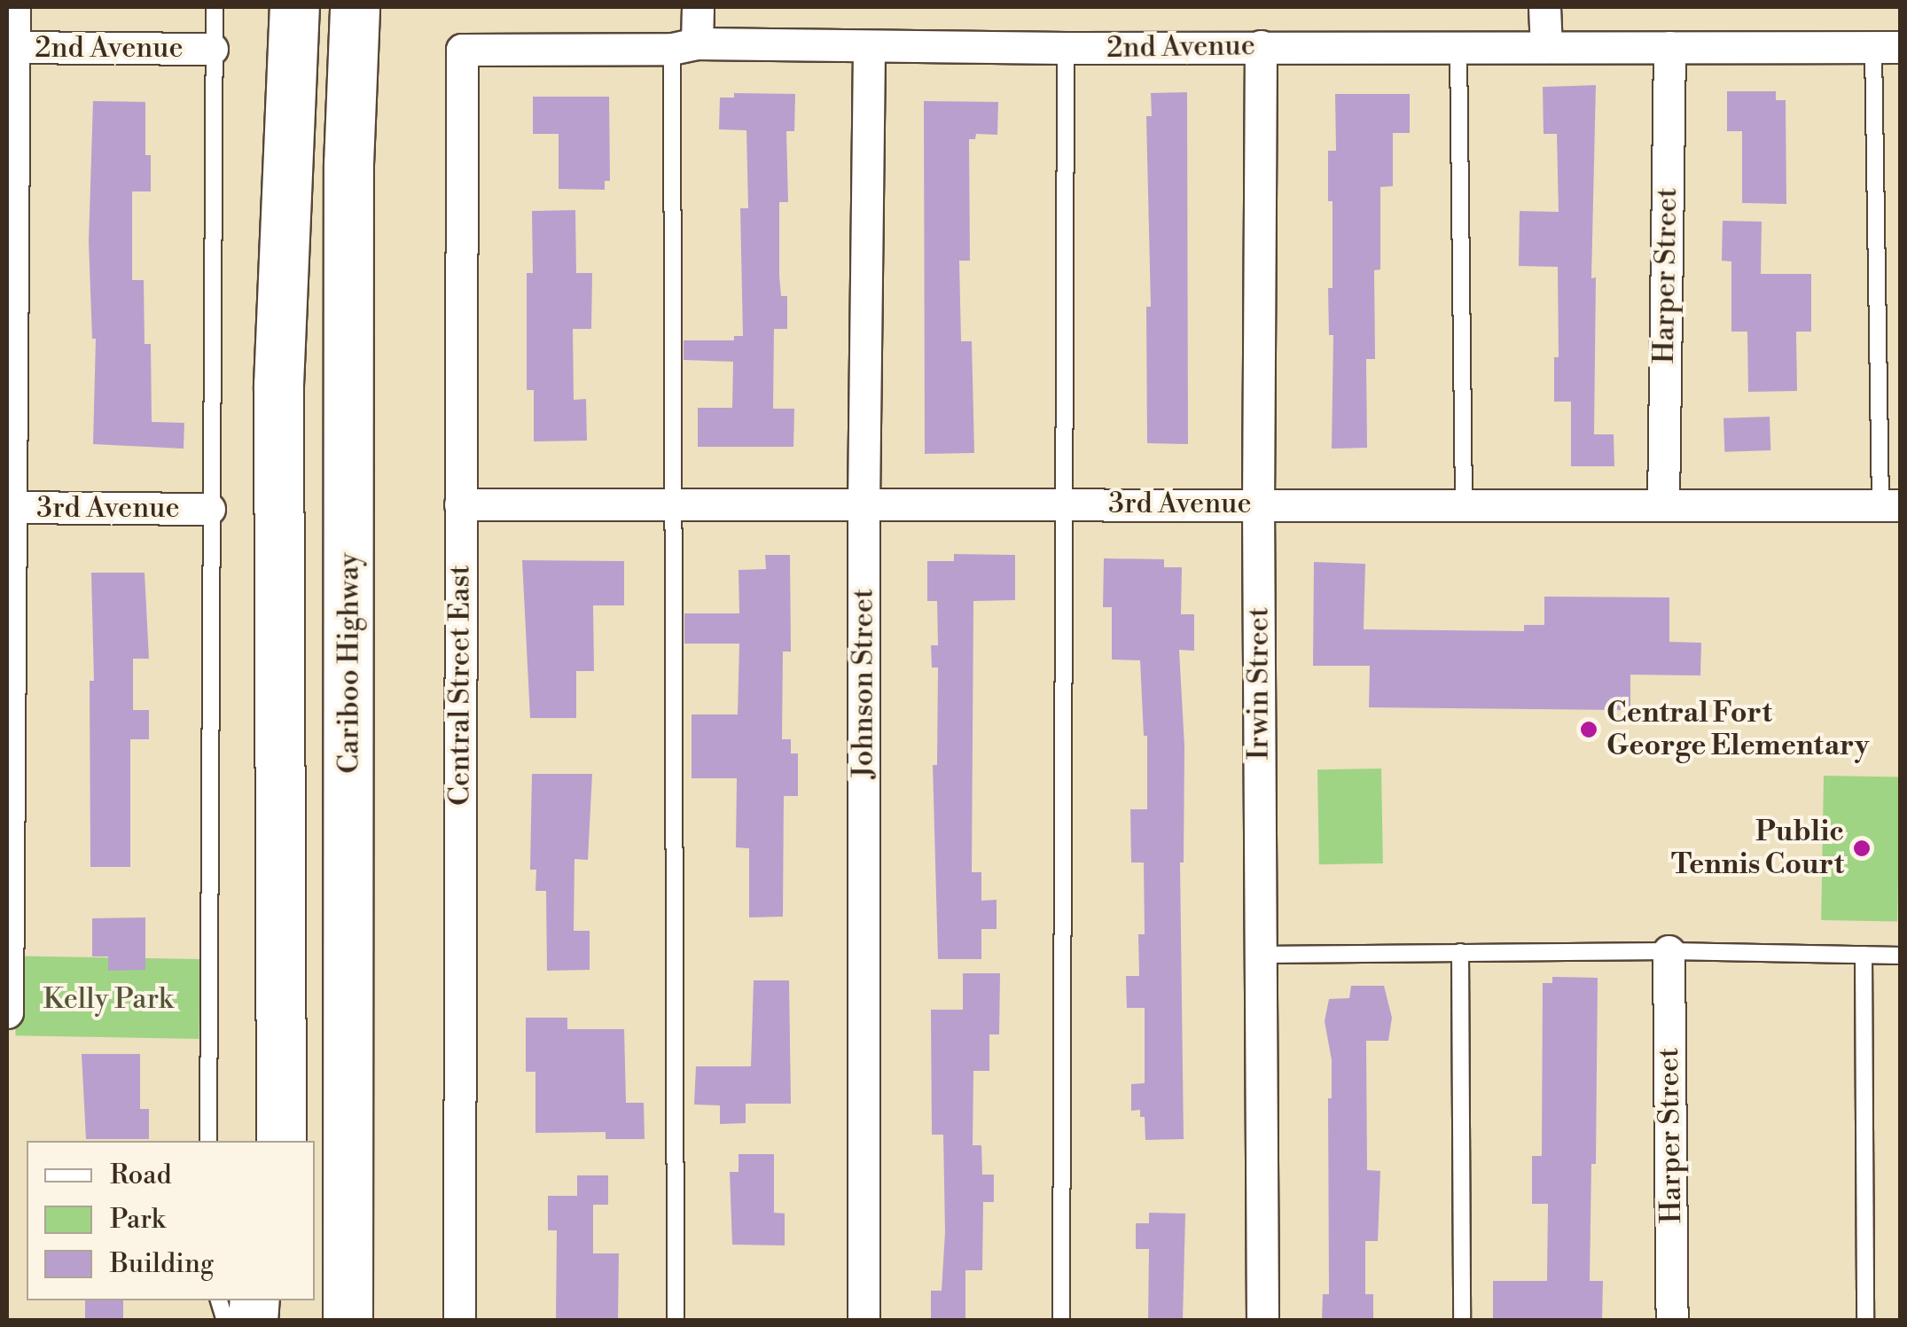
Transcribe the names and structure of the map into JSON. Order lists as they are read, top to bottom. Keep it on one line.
{"streets":{"highway":["Cariboo Highway"],"street":["2nd Avenue","Harper Street","3rd Avenue","Johnson Street","Irwin Street","Central Street East"]},"crossings":[["2nd Avenue","Harper Street"],["2nd Avenue","Johnson Street"],["2nd Avenue","Irwin Street"],["2nd Avenue","Central Street East"],["Harper Street","3rd Avenue"],["3rd Avenue","Johnson Street"],["3rd Avenue","Irwin Street"],["3rd Avenue","Central Street East"]],"parks":["Kelly Park"],"places":["Central Fort George Elementary","Public Tennis Court"],"legend":["Road","Park","Building"]}
